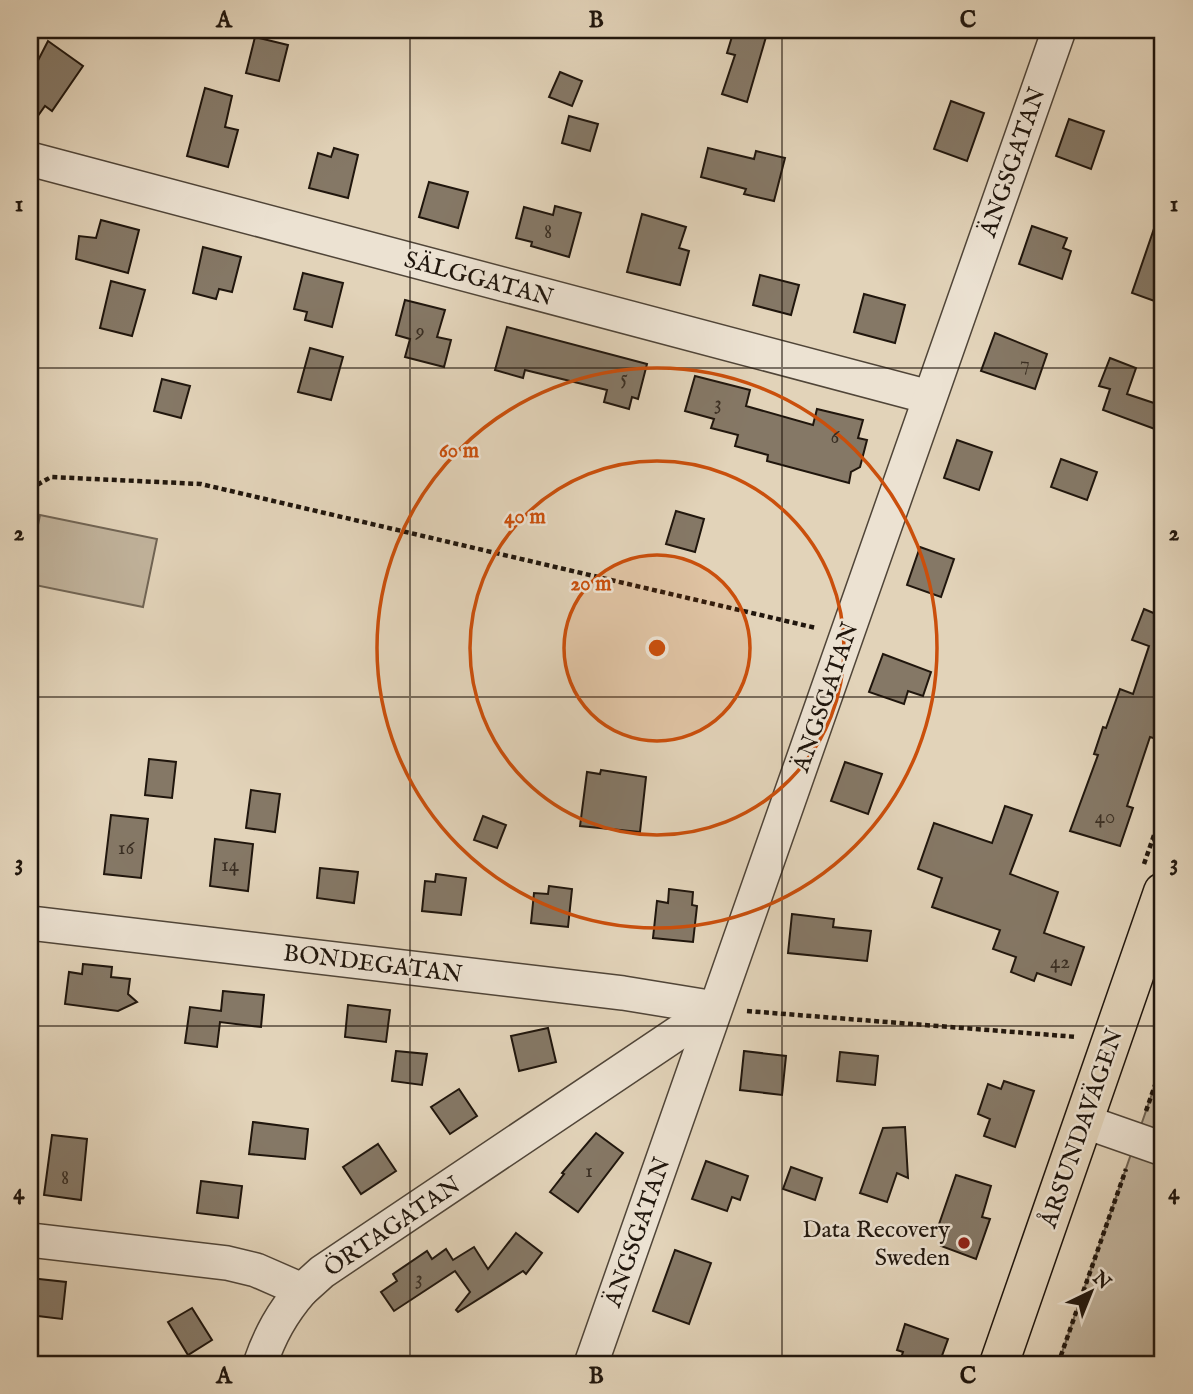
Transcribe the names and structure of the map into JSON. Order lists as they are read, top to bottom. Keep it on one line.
{"streets":{"main road":["ÅRSUNDAVÄGEN"],"street":["ÄNGSGATAN","SÄLGGATAN","BONDEGATAN","ÖRTAGATAN"]},"crossings":[["ÄNGSGATAN","SÄLGGATAN"],["ÄNGSGATAN","BONDEGATAN"],["ÄNGSGATAN","ÖRTAGATAN"],["BONDEGATAN","ÖRTAGATAN"]],"places":["Data Recovery Sweden"],"house_numbers":["8","9","7","5","3","6","40","16","14","42","1","8","3"],"north":"top right","grid":{"columns":["A","B","C"],"rows":["1","2","3","4"]},"rings":["60 m","40 m","20 m"]}
